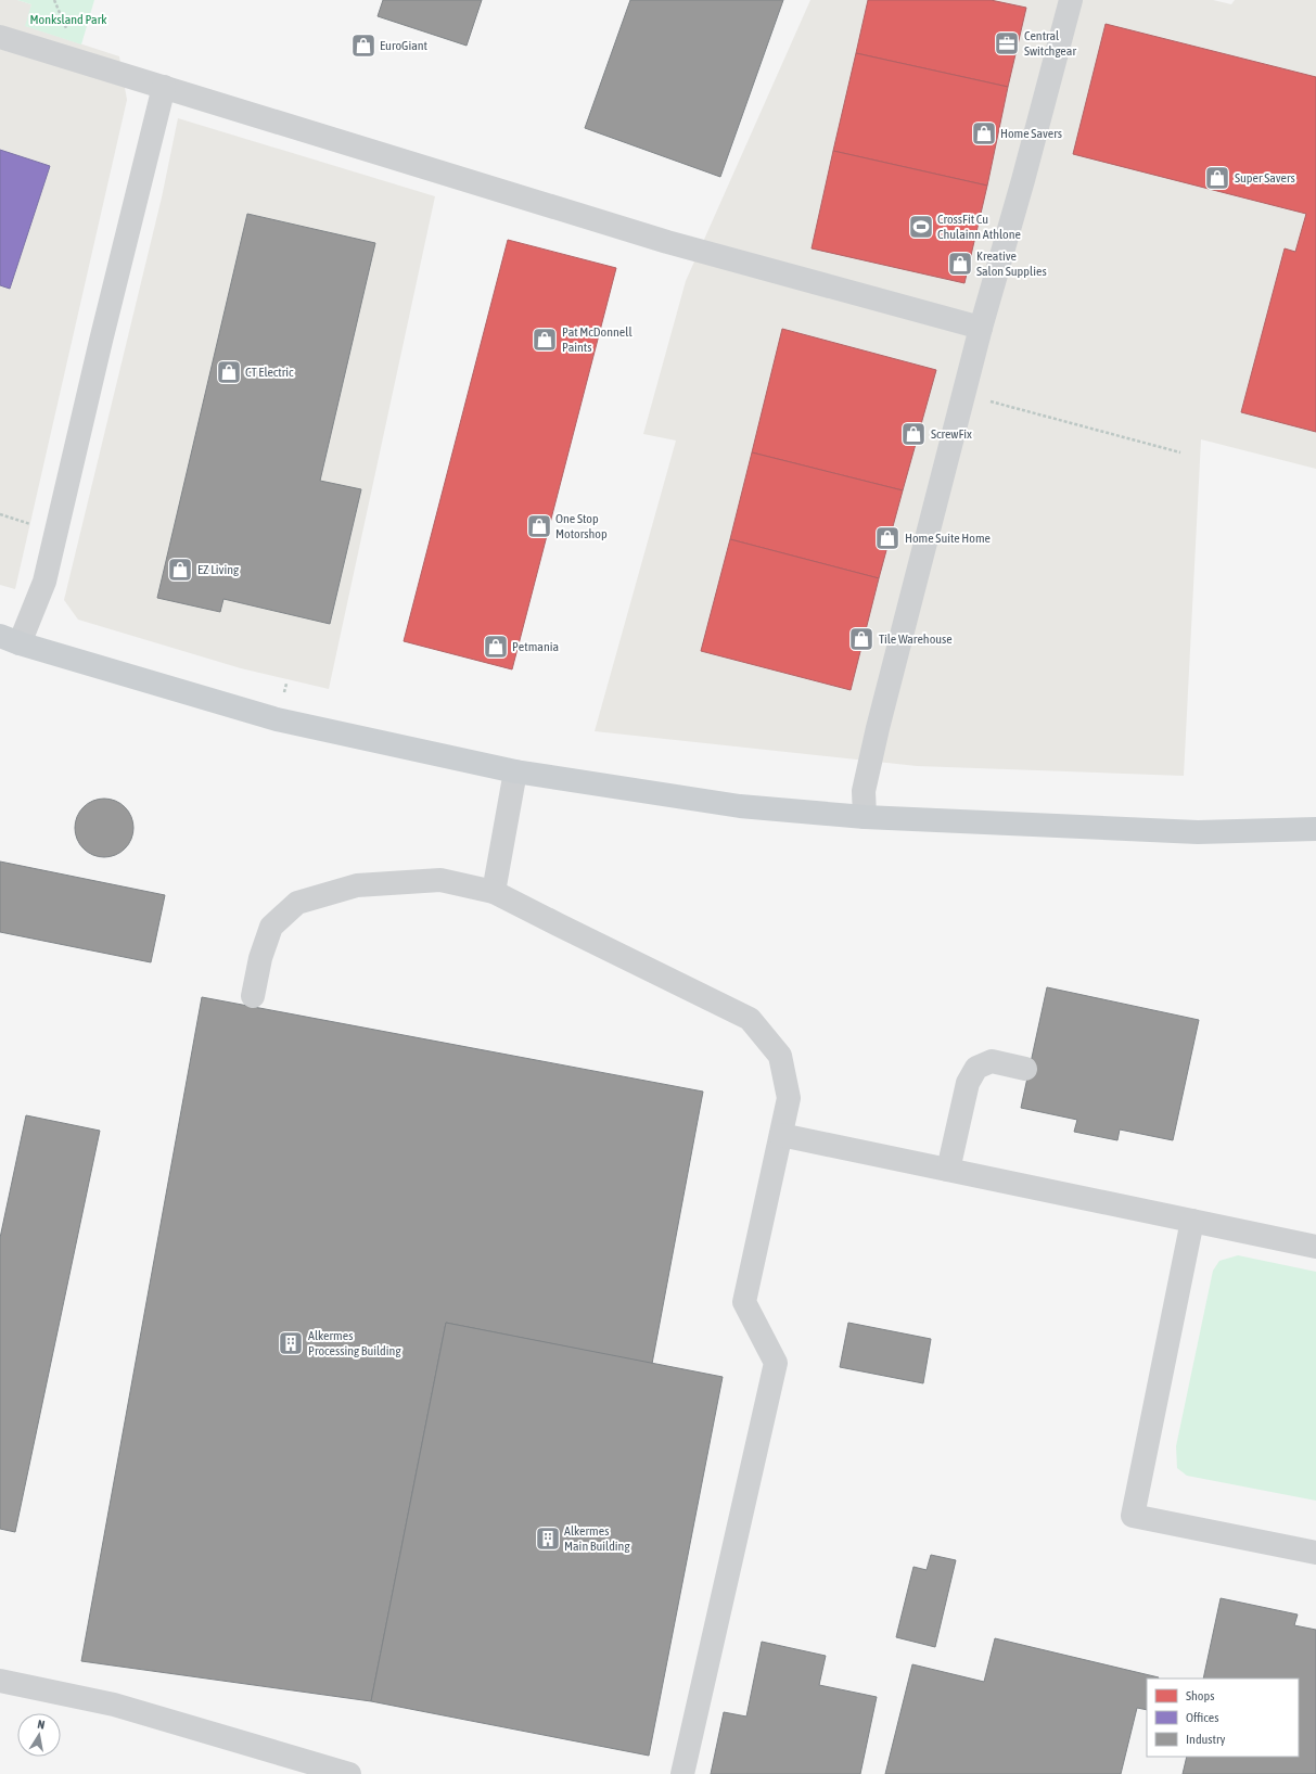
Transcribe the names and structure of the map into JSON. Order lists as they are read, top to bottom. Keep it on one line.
{"parks":["Monksland Park"],"places":{"office":["Central Switchgear"],"shop":["EuroGiant","Home Savers","Super Savers","Kreative Salon Supplies","Pat McDonnell Paints","CT Electric","ScrewFix","One Stop Motorshop","Home Suite Home","EZ Living","Tile Warehouse","Petmania"],"sports":["CrossFit Cu Chulainn Athlone"],"building":["Alkermes Processing Building","Alkermes Main Building"]},"legend":["Shops","Offices","Industry"],"north":"top"}
